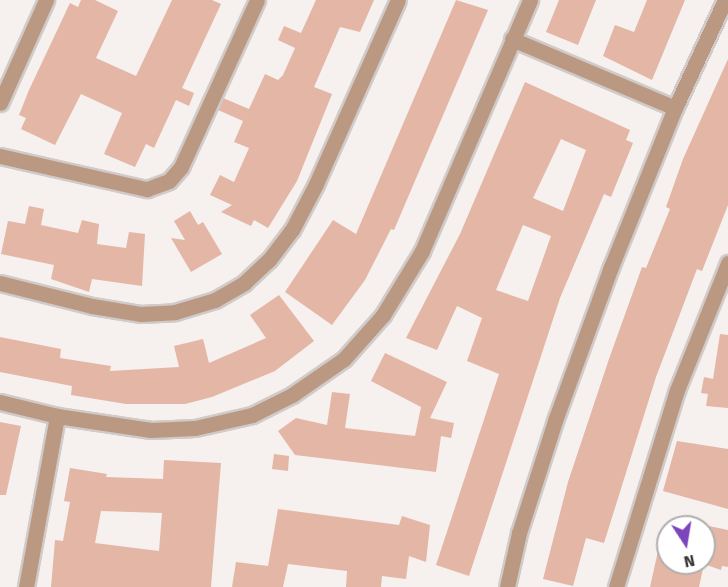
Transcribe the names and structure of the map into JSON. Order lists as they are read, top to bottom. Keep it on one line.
{"north":"bottom"}
